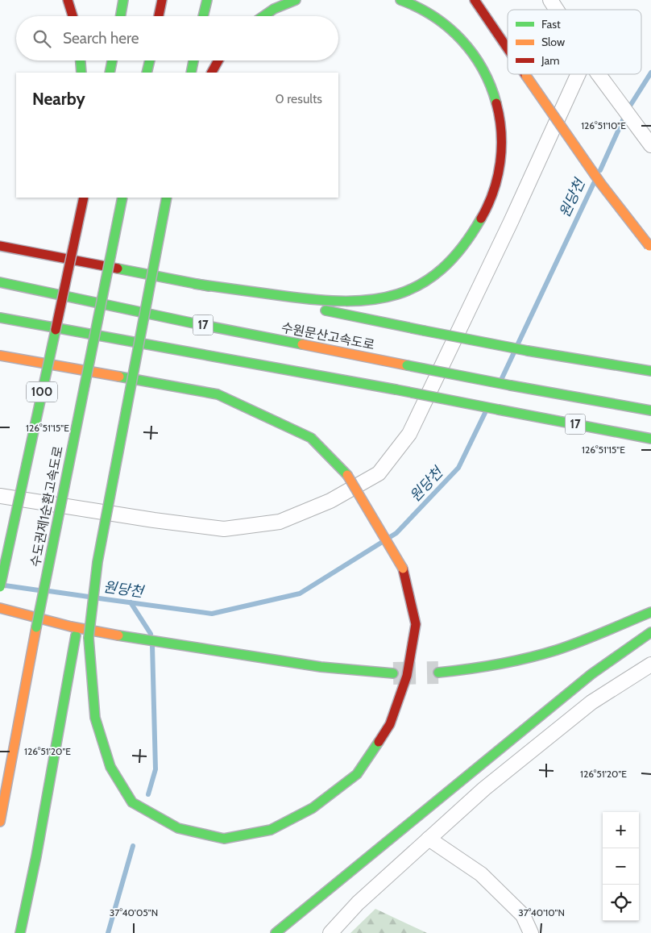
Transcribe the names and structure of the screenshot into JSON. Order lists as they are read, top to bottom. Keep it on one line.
{"streets":{"highway":["17","수원문산고속도로","100","수도권제1순환고속도로"]},"water":["원당천"],"legend":["Fast","Slow","Jam"],"page":{"search":"Search here","heading":["Nearby","0 results"],"map_buttons":["+","−"]},"coordinates":["126°51'10\"E","126°51'15\"E","126°51'20\"E","37°40'05\"N","37°40'10\"N"]}
